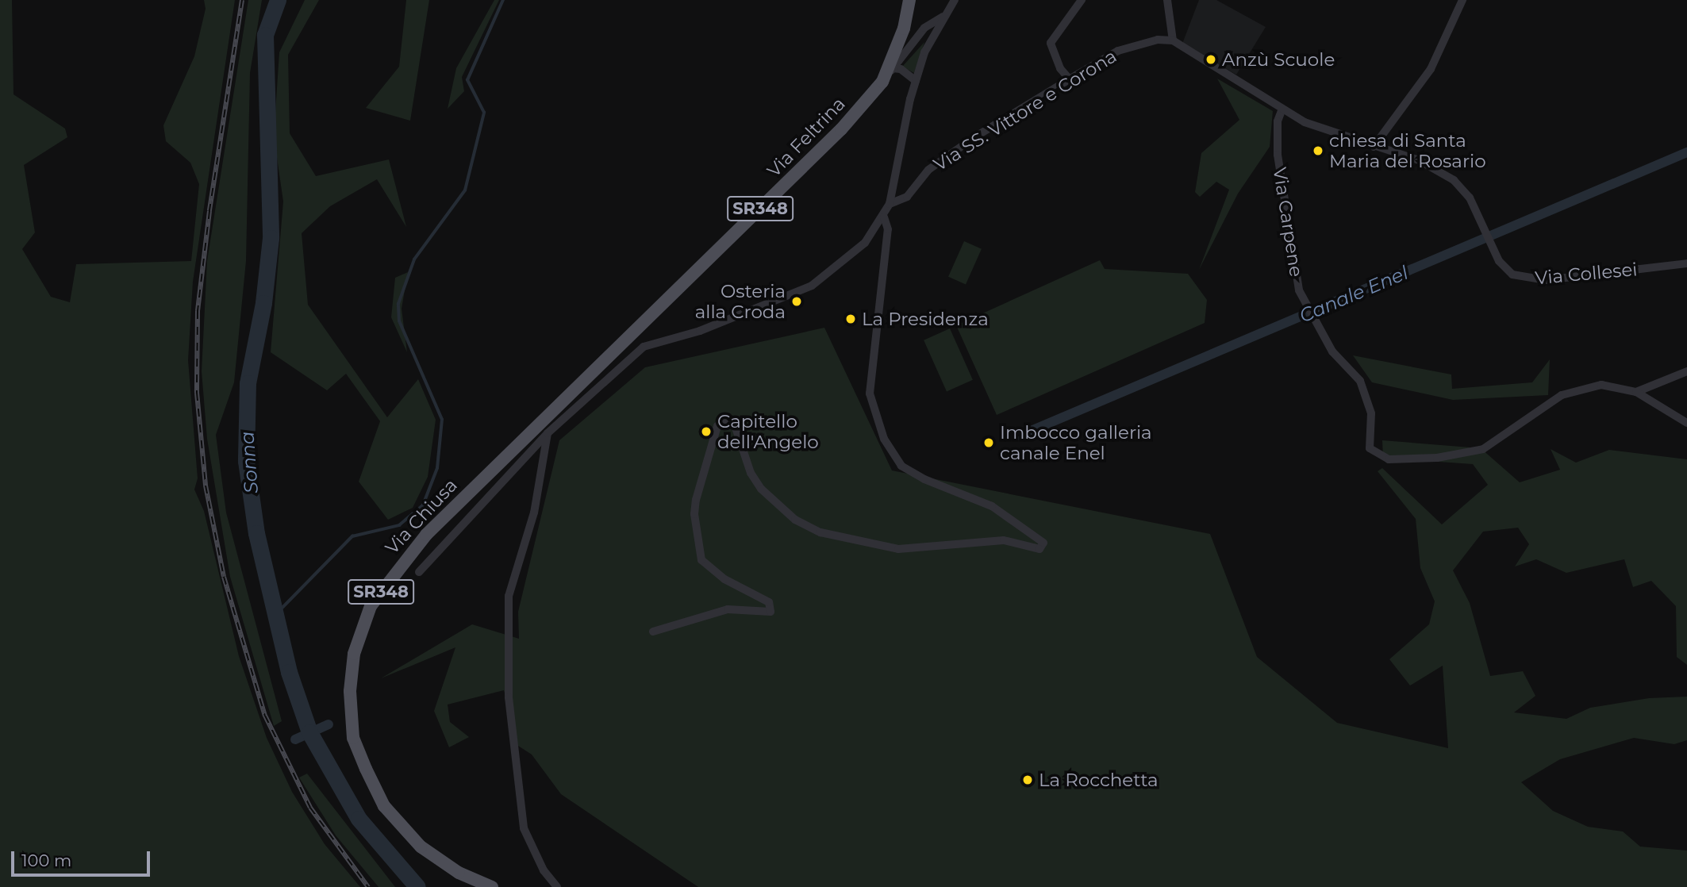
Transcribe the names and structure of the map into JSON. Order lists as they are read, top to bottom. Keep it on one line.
{"streets":{"main road":["Via Feltrina","SR348","Via Chiusa"],"street":["Via SS. Vittore e Corona","Via Carpene","Via Collesei"]},"crossings":[["Via Feltrina","Via Chiusa"]],"water":["Canale Enel","Sonna"],"places":["Anzù Scuole","chiesa di Santa Maria del Rosario","Osteria alla Croda","La Presidenza","Capitello dell'Angelo","Imbocco galleria canale Enel","La Rocchetta"],"scale_bar":"100 m"}
